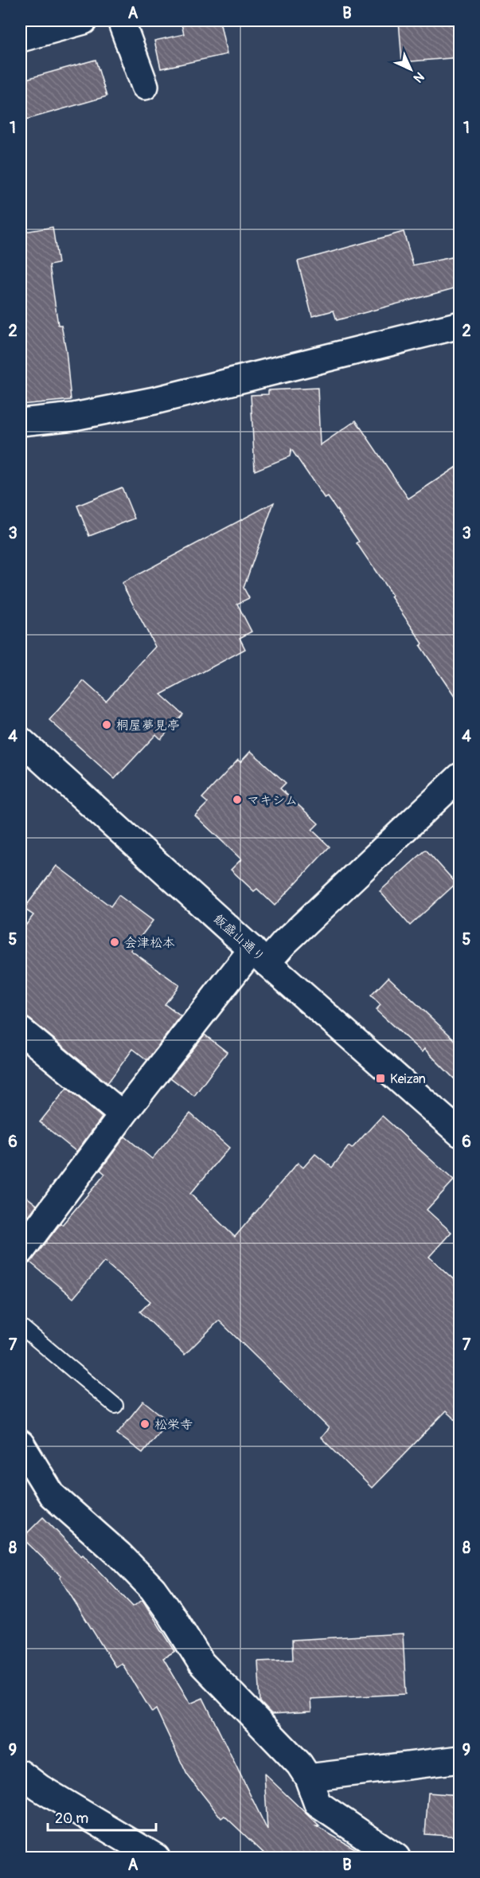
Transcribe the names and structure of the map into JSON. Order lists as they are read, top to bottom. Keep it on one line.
{"streets":{"street":["飯盛山通り"]},"places":{"other":["桐屋夢見亭","マキシム","会津松本","松栄寺"],"transit":["Keizan"]},"scale_bar":"20 m","north":"bottom right","grid":{"columns":["A","B"],"rows":["1","2","3","4","5","6","7","8","9"]}}
